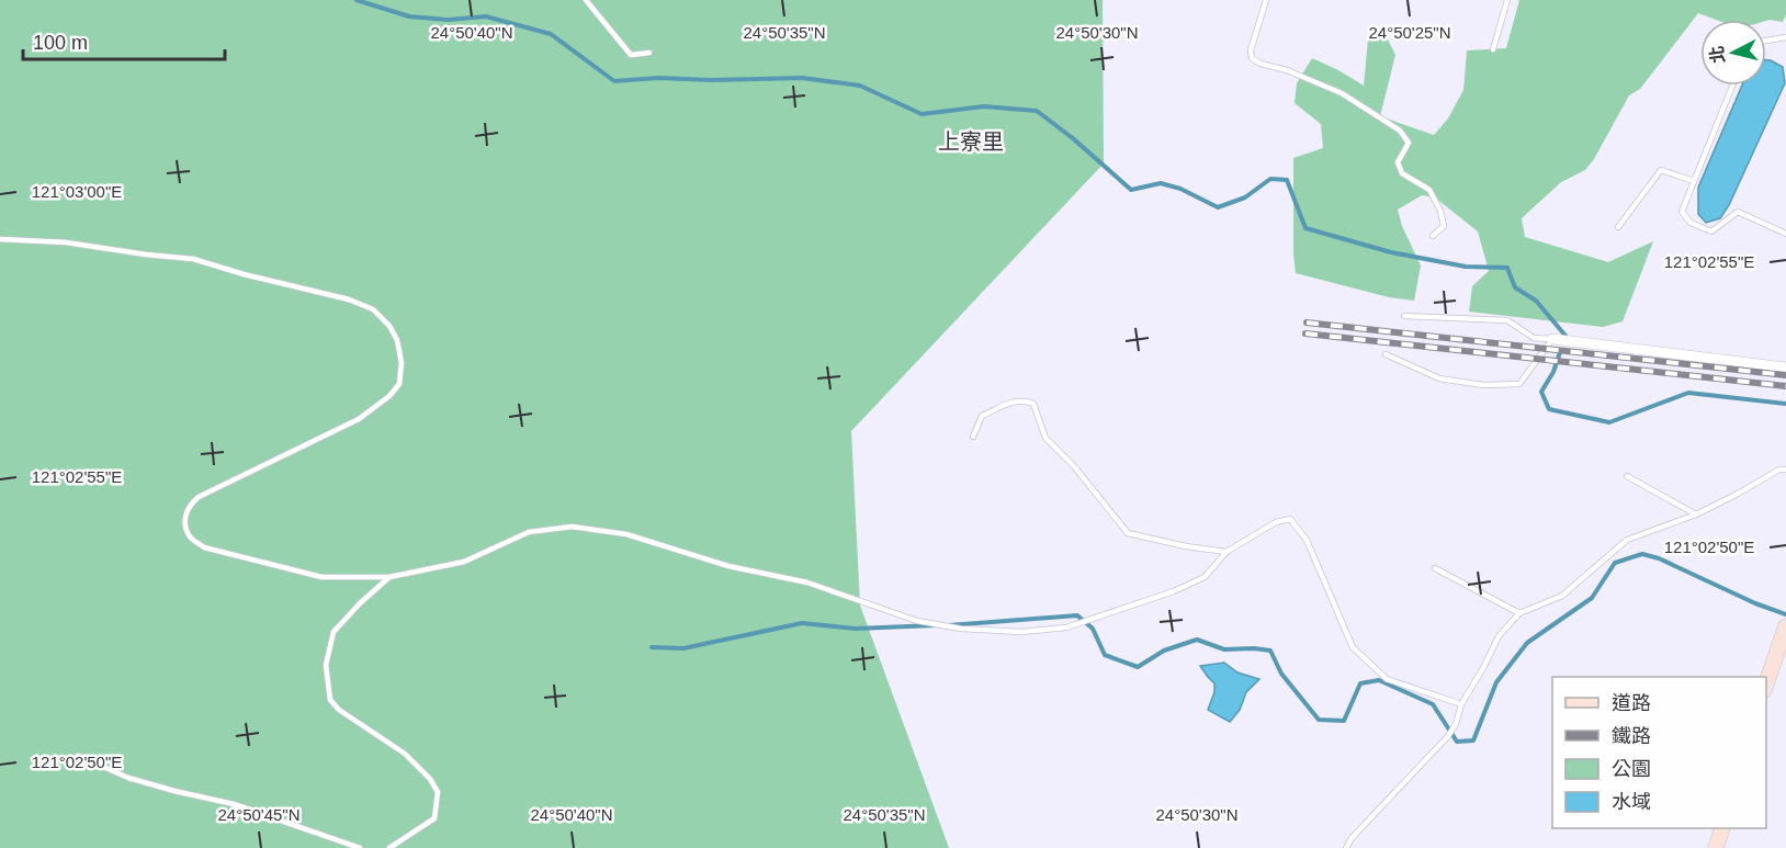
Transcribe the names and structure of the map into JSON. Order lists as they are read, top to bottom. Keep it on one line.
{"districts":["上寮里"],"legend":["道路","鐵路","公園","水域"],"scale_bar":"100 m","north":"left","coordinates":["24°50'40\"N","24°50'35\"N","24°50'30\"N","24°50'25\"N","121°03'00\"E","121°02'55\"E","121°02'50\"E","24°50'45\"N"]}
